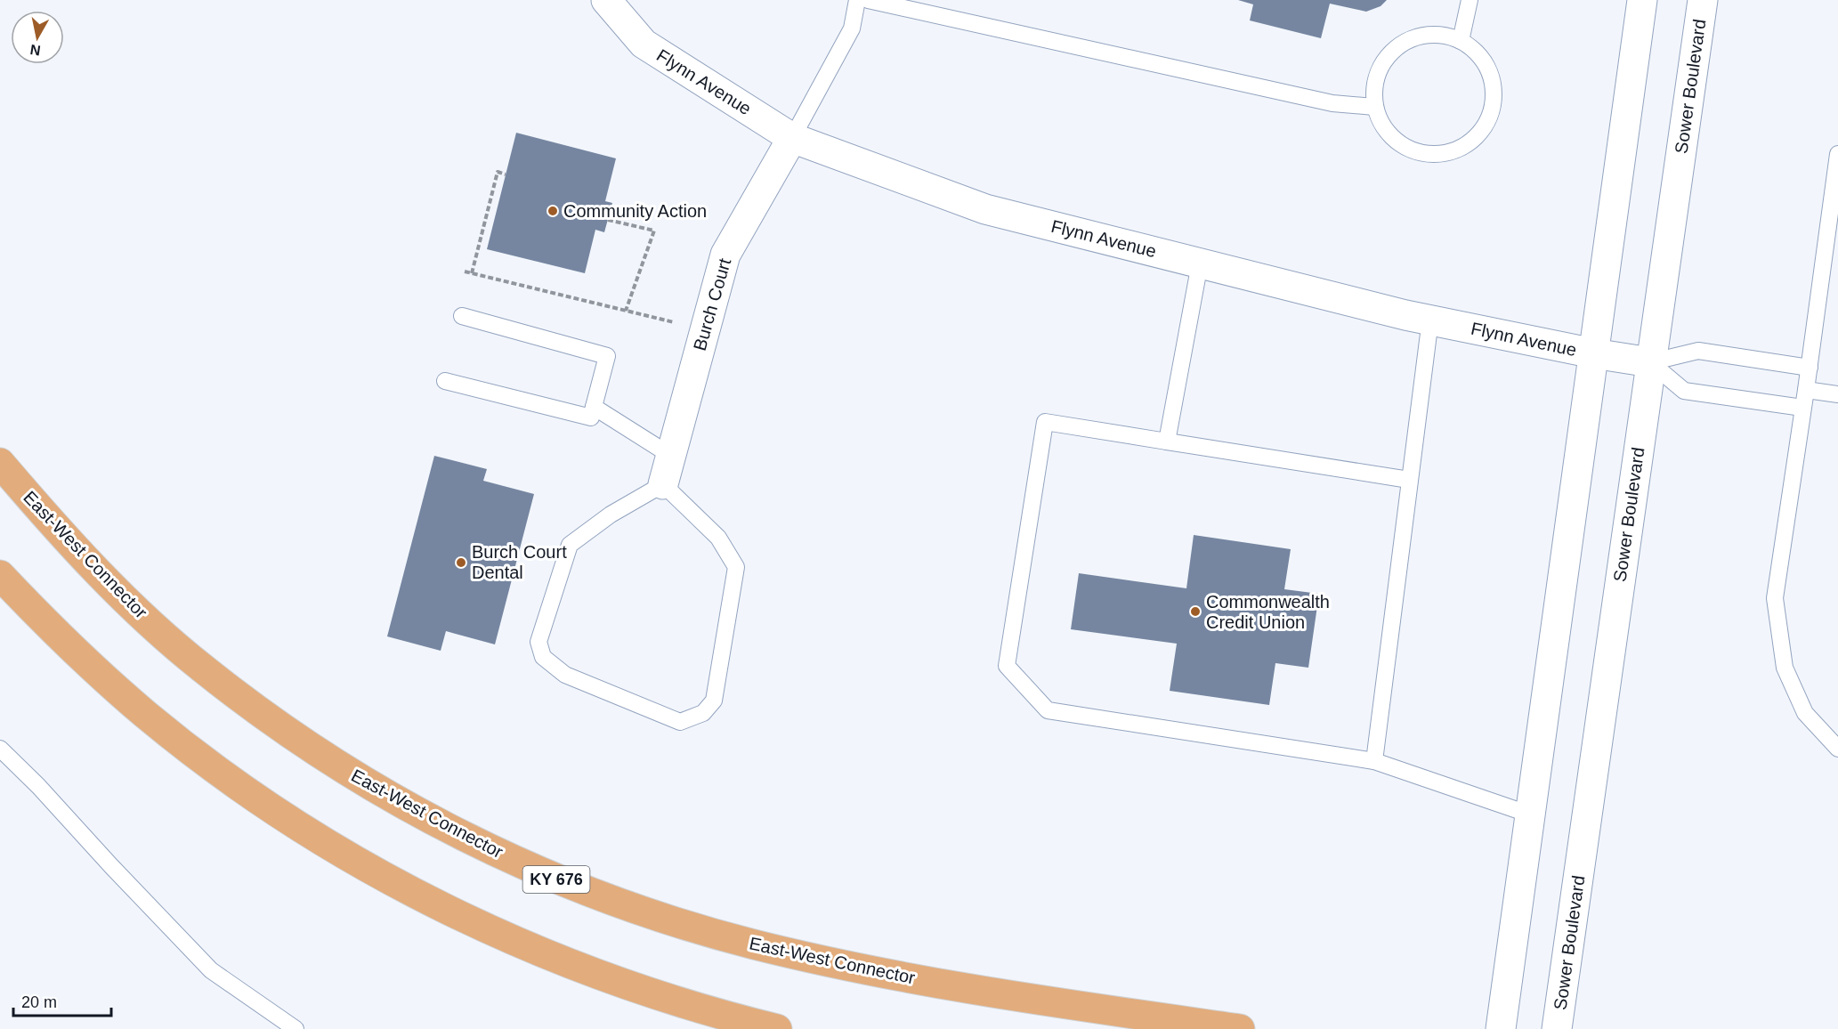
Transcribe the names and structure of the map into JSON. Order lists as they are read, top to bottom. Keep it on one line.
{"streets":{"main road":["East-West Connector","KY 676"],"street":["Flynn Avenue","Sower Boulevard","Burch Court"]},"crossings":[["Flynn Avenue","Sower Boulevard"],["Flynn Avenue","Burch Court"]],"places":["Community Action","Burch Court Dental","Commonwealth Credit Union"],"scale_bar":"20 m","north":"bottom"}
